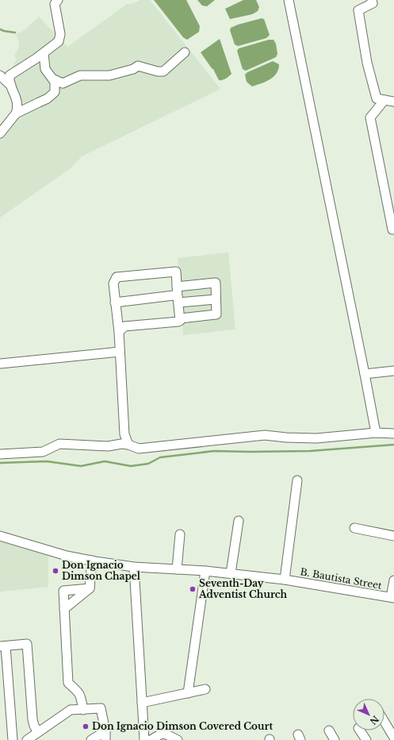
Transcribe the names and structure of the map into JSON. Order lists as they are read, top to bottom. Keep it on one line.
{"streets":{"street":["B. Bautista Street"]},"places":["Don Ignacio Dimson Chapel","Seventh-Day Adventist Church","Don Ignacio Dimson Covered Court"],"north":"bottom right"}
